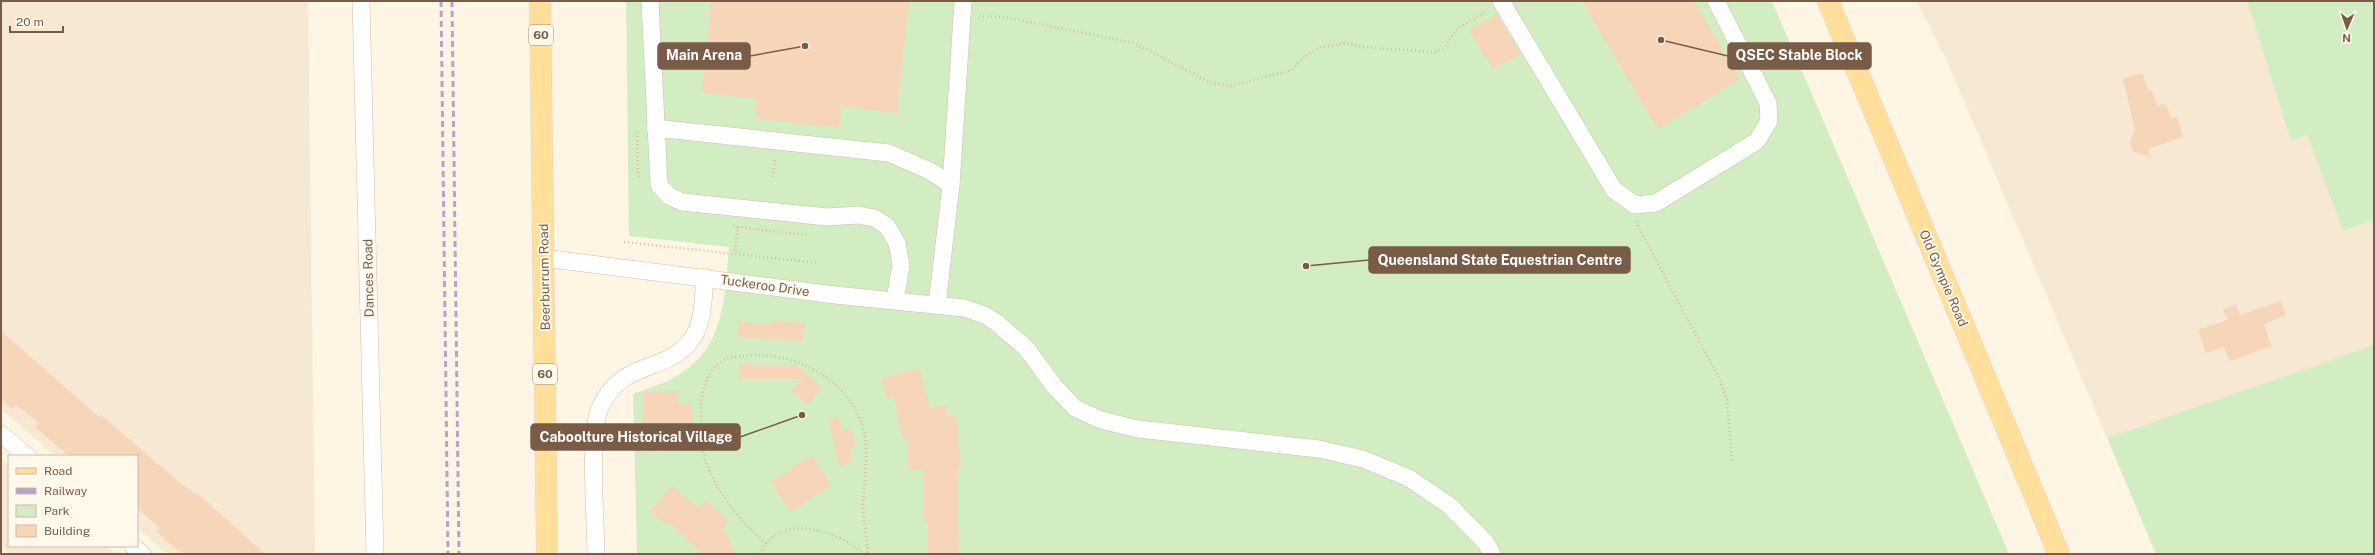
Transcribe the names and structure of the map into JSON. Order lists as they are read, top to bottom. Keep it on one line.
{"streets":{"main road":["60","Beerburrum Road","Old Gympie Road"],"street":["Dances Road","Tuckeroo Drive"]},"crossings":[["Beerburrum Road","Tuckeroo Drive"]],"places":["QSEC Stable Block","Main Arena","Queensland State Equestrian Centre","Caboolture Historical Village"],"legend":["Road","Railway","Park","Building"],"scale_bar":"20 m","north":"bottom"}
